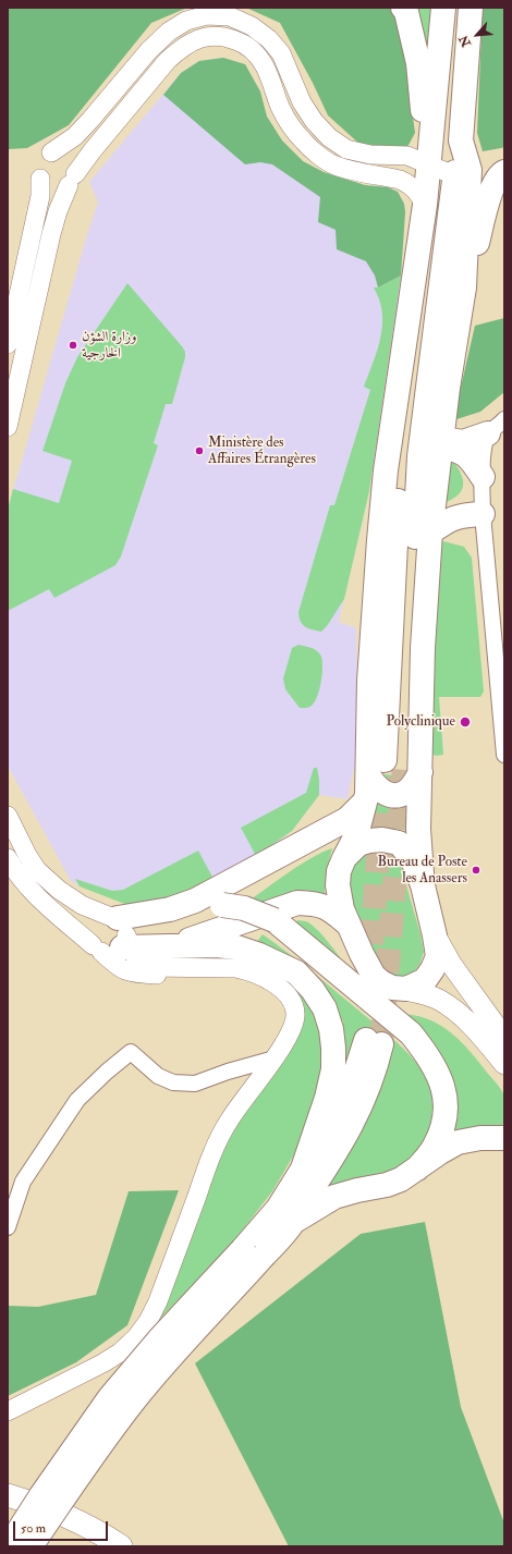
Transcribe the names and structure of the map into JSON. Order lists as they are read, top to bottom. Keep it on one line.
{"places":["وزارة الشؤن الخارجية","Ministère des Affaires Étrangères","Polyclinique","Bureau de Poste les Anassers"],"scale_bar":"50 m","north":"bottom left"}
